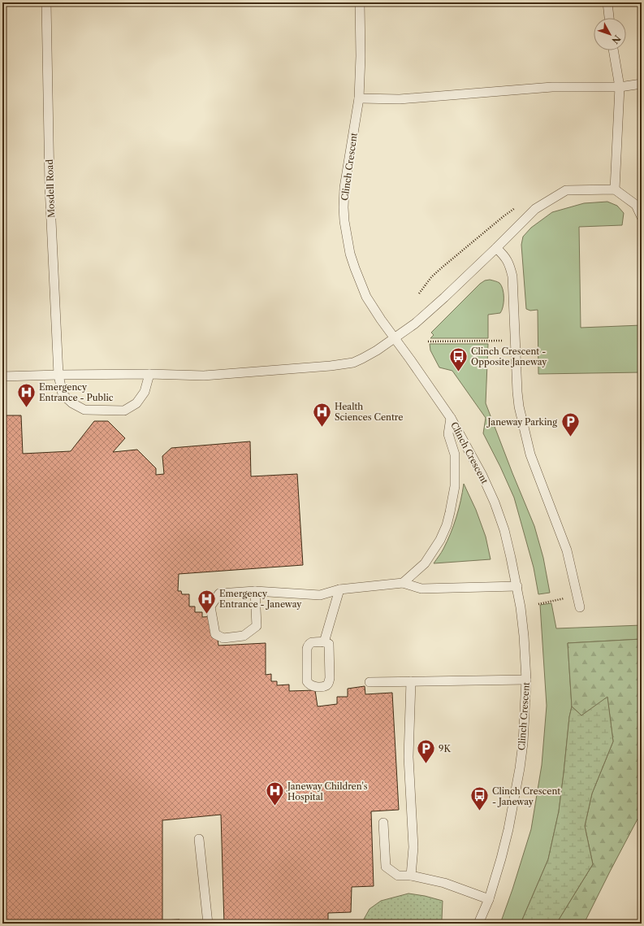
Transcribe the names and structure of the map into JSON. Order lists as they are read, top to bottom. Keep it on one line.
{"streets":{"lane":["Clinch Crescent","Mosdell Road"]},"places":{"bus stop":["Clinch Crescent - Opposite Janeway","Clinch Crescent - Janeway"],"hospital":["Emergency Entrance - Public","Health Sciences Centre","Emergency Entrance - Janeway","Janeway Children's Hospital"],"parking":["Janeway Parking","9K"]},"north":"bottom right"}
